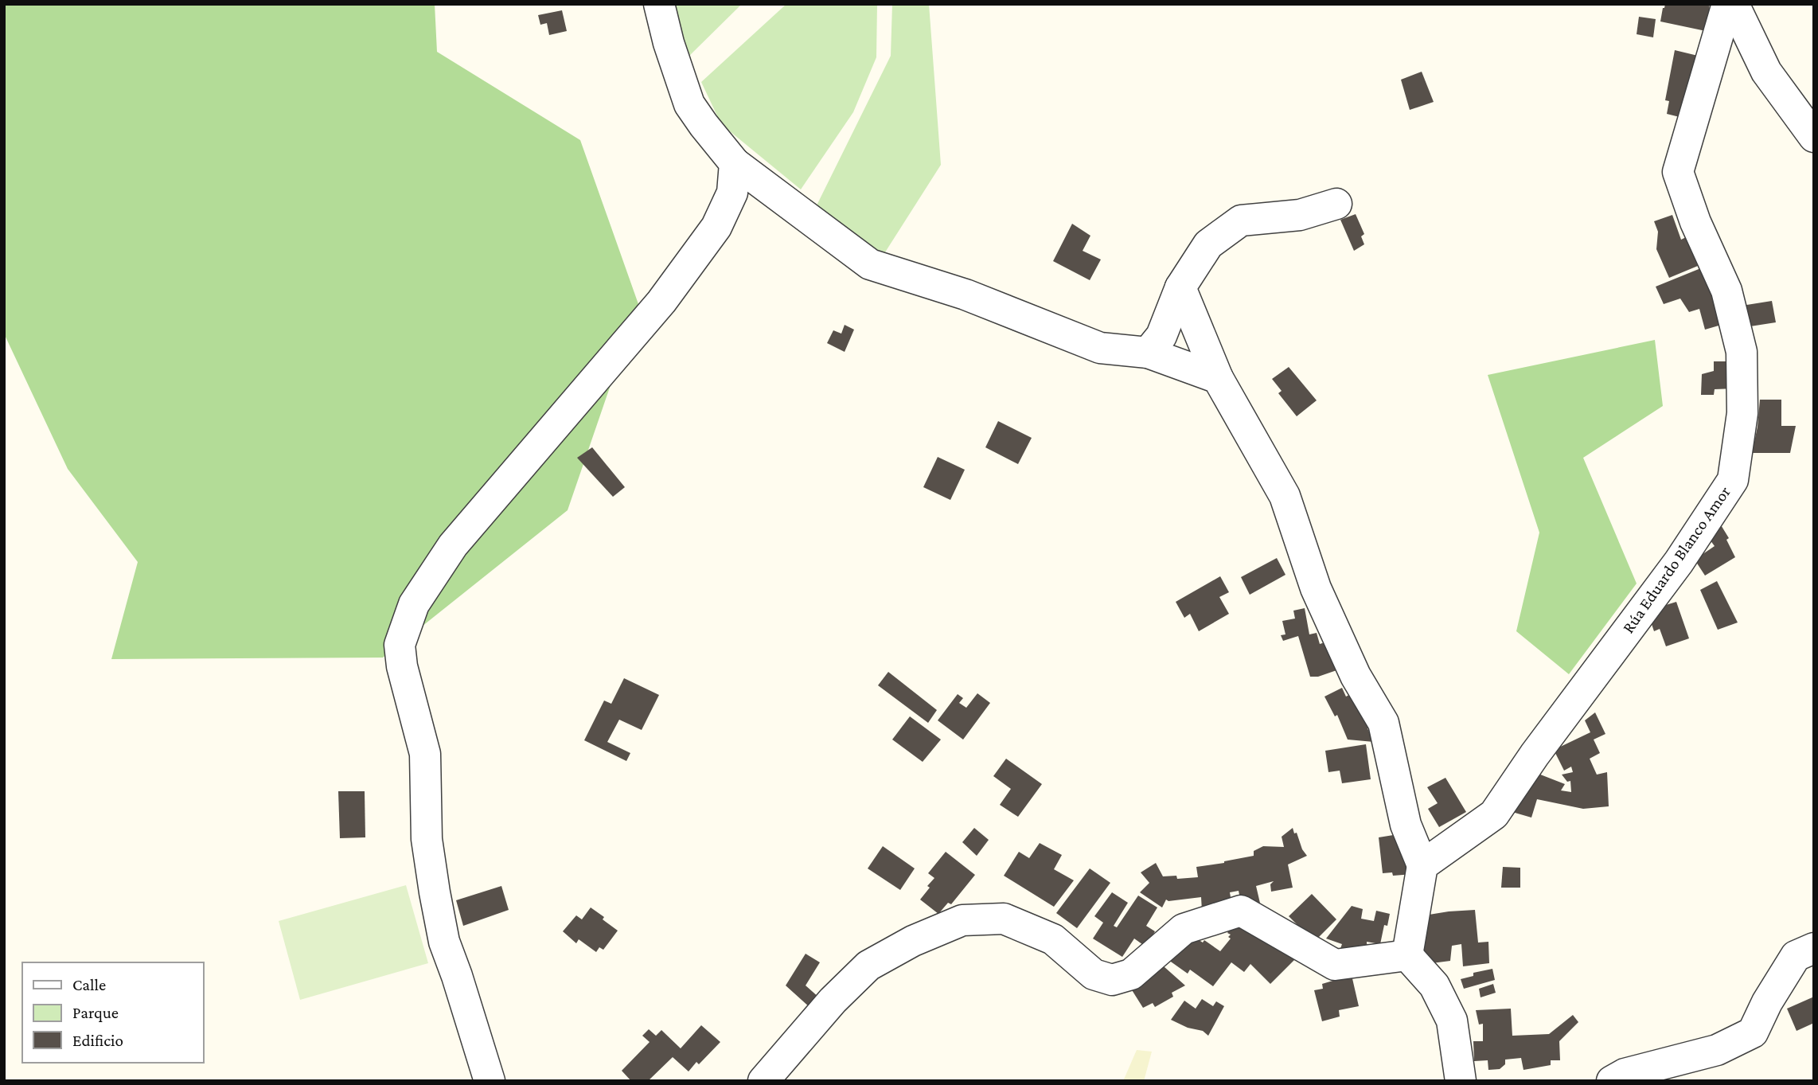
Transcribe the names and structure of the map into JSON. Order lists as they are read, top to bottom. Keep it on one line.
{"streets":{"street":["Rúa Eduardo Blanco Amor"]},"legend":["Calle","Parque","Edificio"]}
